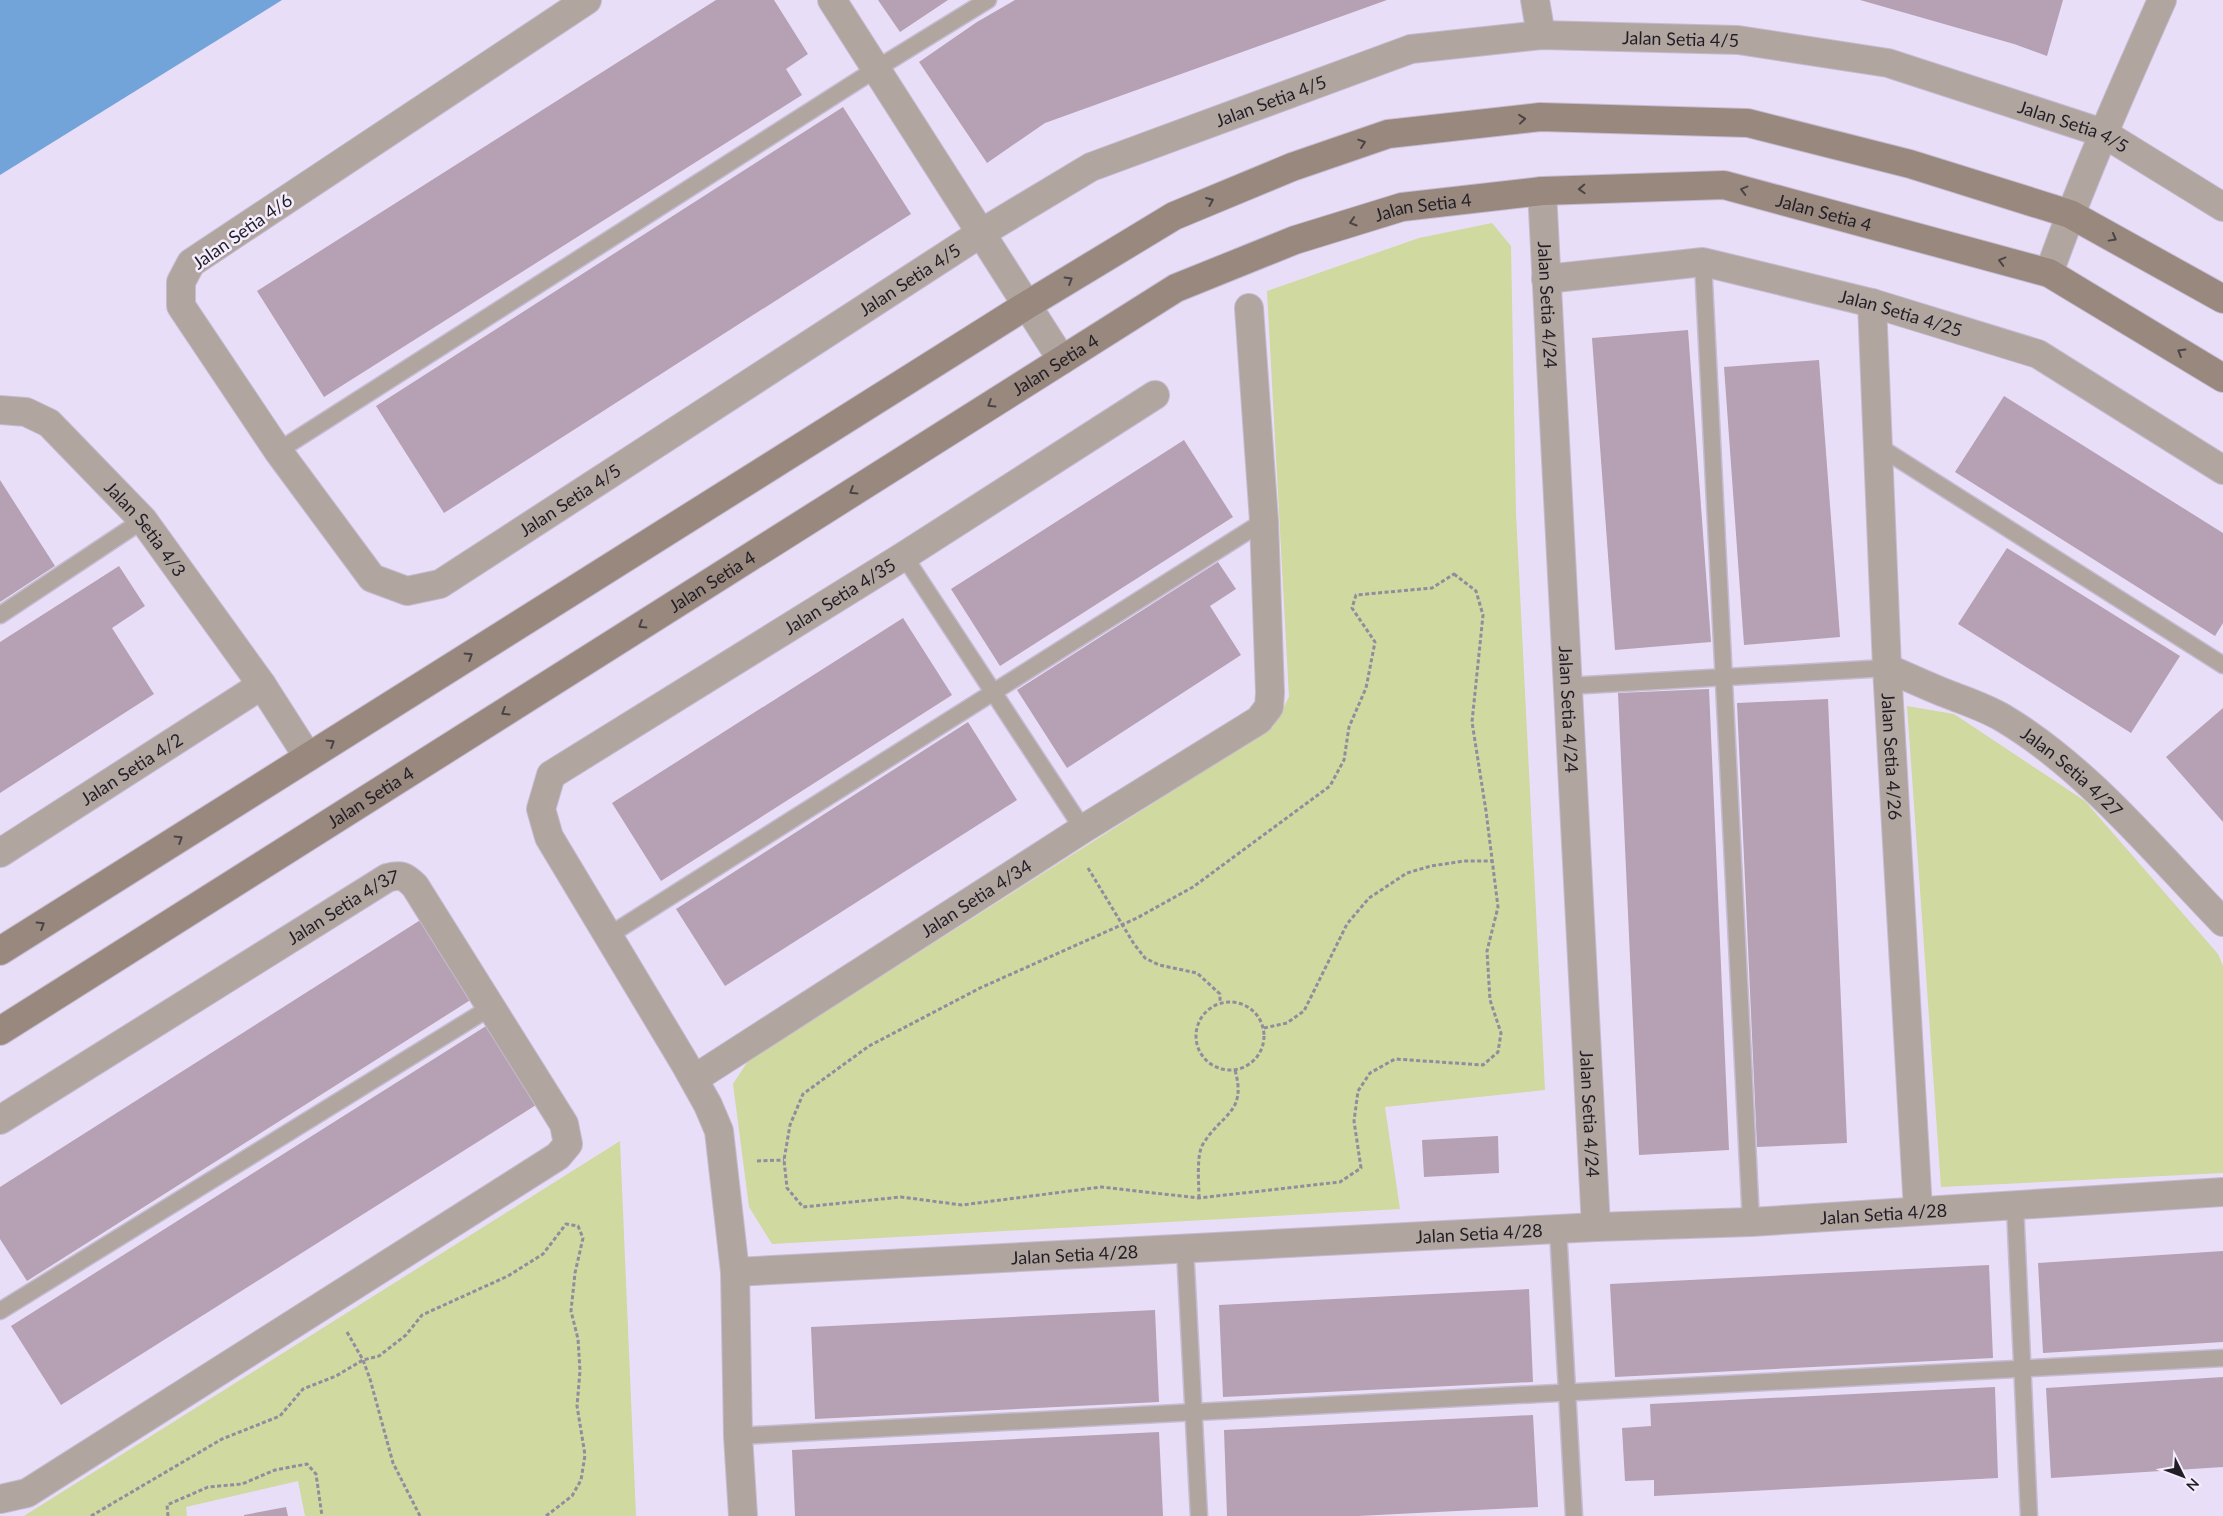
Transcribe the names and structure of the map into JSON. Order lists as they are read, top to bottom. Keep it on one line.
{"streets":{"street":["Jalan Setia 4/5","Jalan Setia 4","Jalan Setia 4/6","Jalan Setia 4/24","Jalan Setia 4/25","Jalan Setia 4/3","Jalan Setia 4/35","Jalan Setia 4/26","Jalan Setia 4/2","Jalan Setia 4/27","Jalan Setia 4/34","Jalan Setia 4/37","Jalan Setia 4/28"]},"crossings":[["Jalan Setia 4/5","Jalan Setia 4/6"],["Jalan Setia 4","Jalan Setia 4/24"],["Jalan Setia 4/24","Jalan Setia 4/25"],["Jalan Setia 4/24","Jalan Setia 4/28"],["Jalan Setia 4/25","Jalan Setia 4/26"],["Jalan Setia 4/3","Jalan Setia 4/2"],["Jalan Setia 4/26","Jalan Setia 4/27"],["Jalan Setia 4/26","Jalan Setia 4/28"]],"north":"bottom right"}
